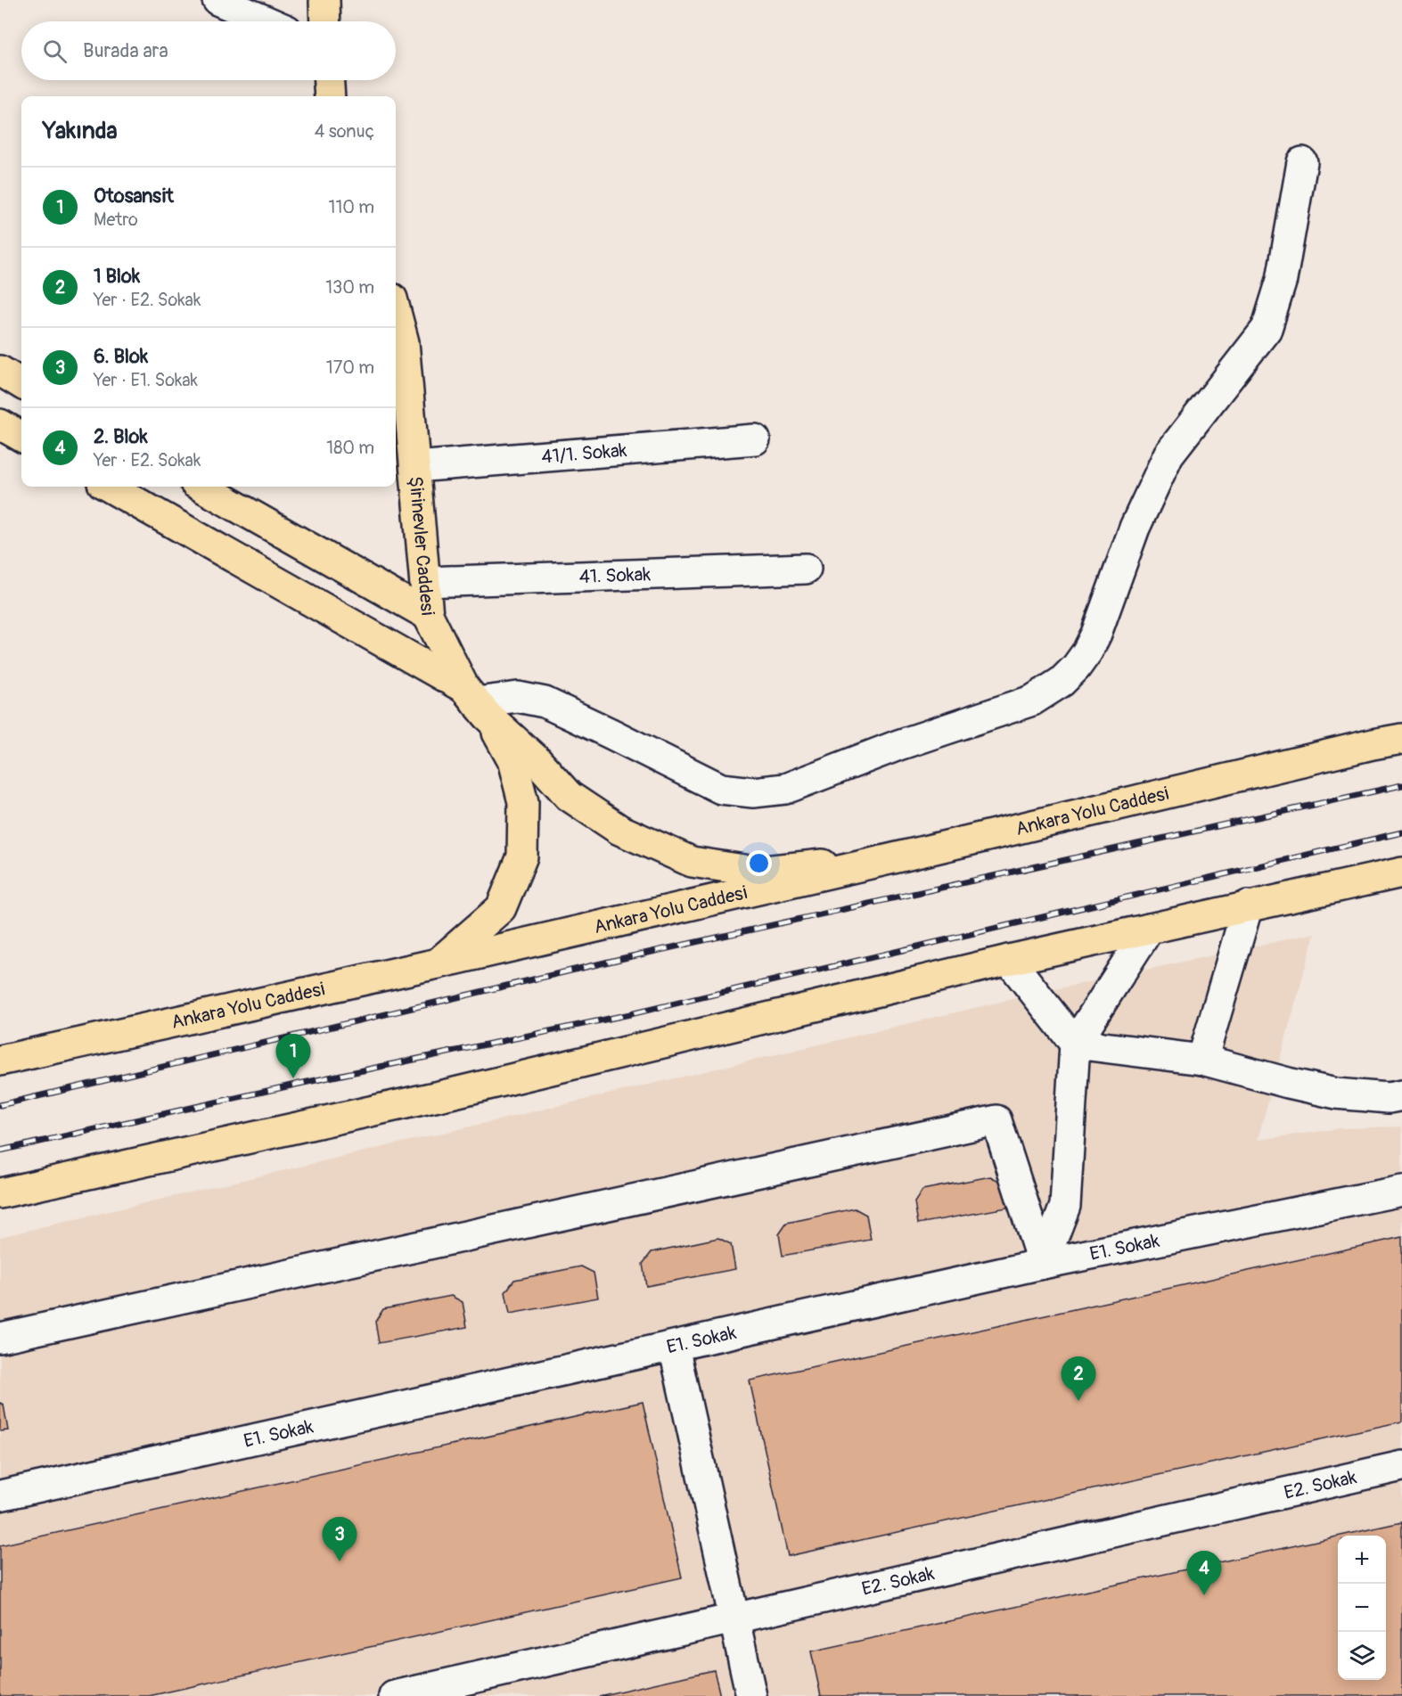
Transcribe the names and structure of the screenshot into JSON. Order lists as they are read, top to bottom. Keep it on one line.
{"streets":{"main road":["Şirinevler Caddesi","Ankara Yolu Caddesi"],"street":["41/1. Sokak","41. Sokak","E1. Sokak","E2. Sokak"]},"crossings":[["41/1. Sokak","Şirinevler Caddesi"],["Şirinevler Caddesi","41. Sokak"],["Şirinevler Caddesi","Ankara Yolu Caddesi"]],"page":{"search":"Burada ara","heading":["Yakında","4 sonuç"],"list":[{"mark":"1","name":"Otosansit","note":"Metro","value":"110 m"},{"mark":"2","name":"1 Blok","note":"Yer · E2. Sokak","value":"130 m"},{"mark":"3","name":"6. Blok","note":"Yer · E1. Sokak","value":"170 m"},{"mark":"4","name":"2. Blok","note":"Yer · E2. Sokak","value":"180 m"}],"pins":["1","2","3","4"],"map_buttons":["+","−"]}}
